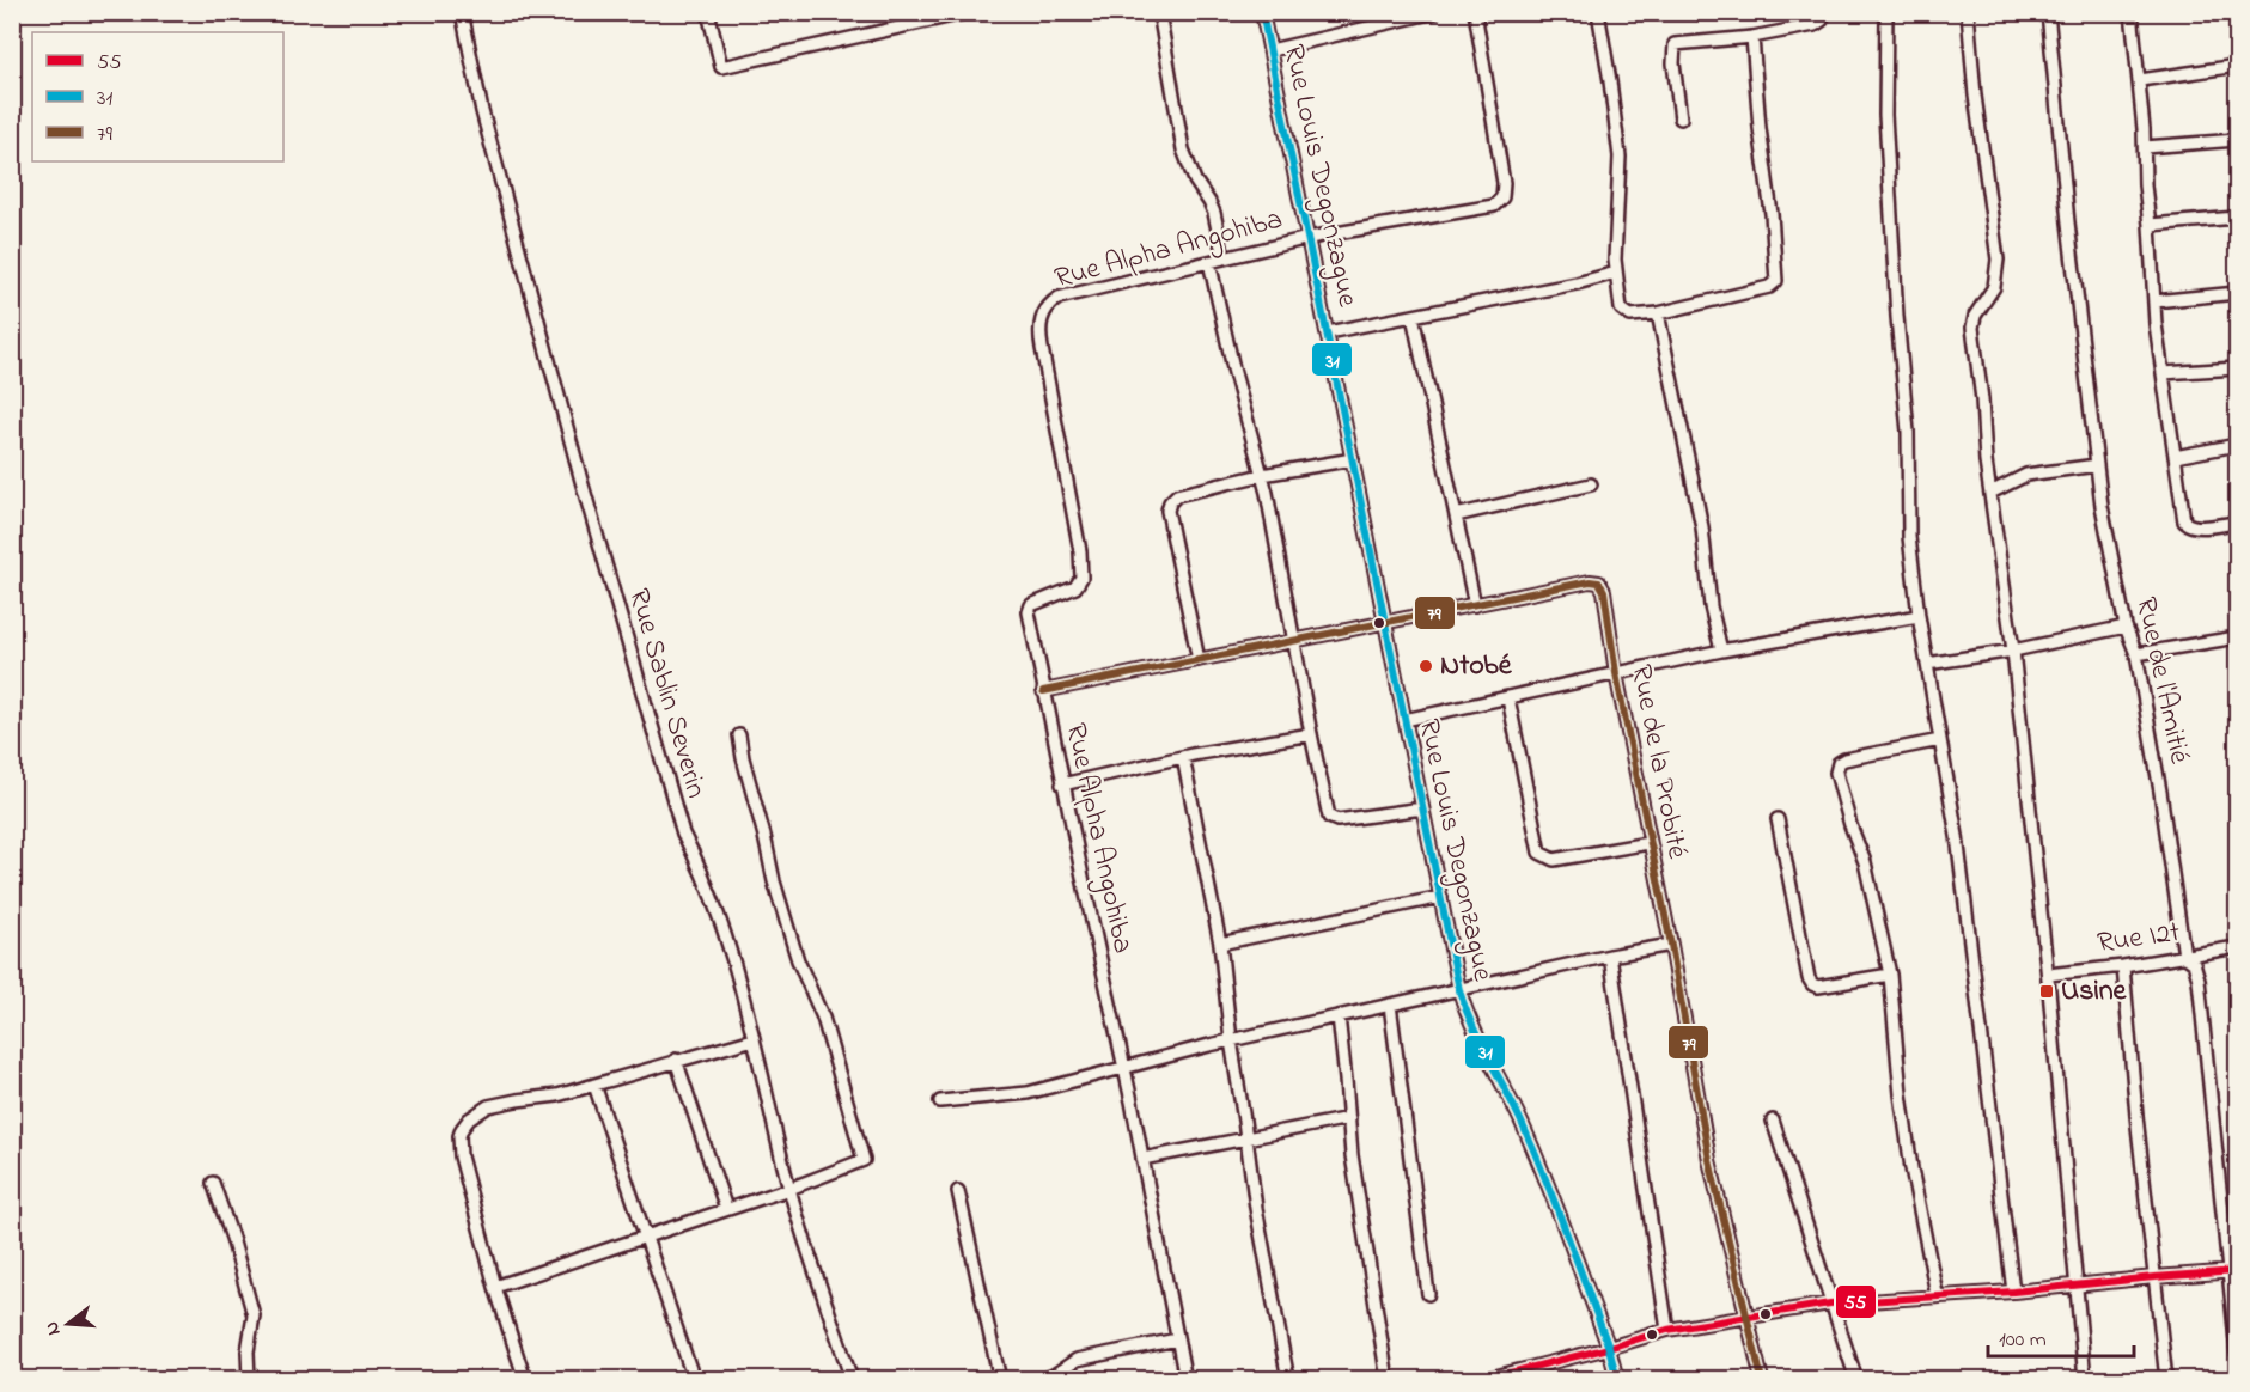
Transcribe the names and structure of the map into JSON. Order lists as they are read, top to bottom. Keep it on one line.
{"streets":{"street":["Rue Louis Degonzague","Rue Alpha Angohiba","Rue de l'Amitié","Rue Sablin Severin","Rue de la Probité","Rue I2t"]},"crossings":[["Rue Louis Degonzague","Rue Alpha Angohiba"],["Rue Louis Degonzague","Rue de la Probité"],["Rue Alpha Angohiba","Rue de la Probité"],["Rue de l'Amitié","Rue I2t"]],"places":{"other":["Ntobé"],"transit":["Usine"]},"lines":["transit line 31","transit line 79","transit line 55"],"legend":["55","31","79"],"scale_bar":"100 m","north":"left"}
